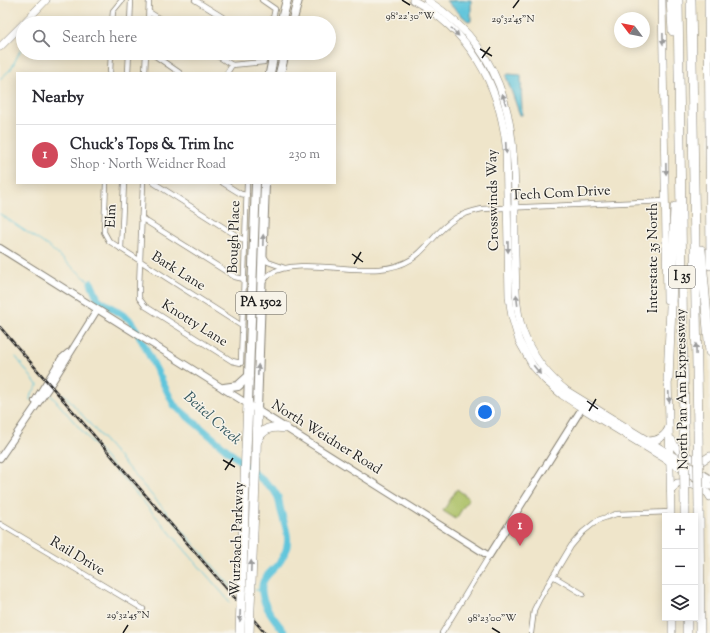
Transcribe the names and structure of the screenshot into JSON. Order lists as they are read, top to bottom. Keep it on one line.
{"streets":{"highway":["I 35","PA 1502","North Pan Am Expressway","Wurzbach Parkway"],"main road":["Crosswinds Way","Interstate 35 North"],"street":["Tech Com Drive","Elm","Bough Place","Bark Lane","Knotty Lane","North Weidner Road","Rail Drive"]},"crossings":[["Tech Com Drive","Crosswinds Way"],["Tech Com Drive","Interstate 35 North"],["Tech Com Drive","Wurzbach Parkway"],["Elm","Bark Lane"],["Bough Place","Bark Lane"],["Bough Place","Knotty Lane"],["Bark Lane","Knotty Lane"],["North Weidner Road","Wurzbach Parkway"]],"water":["Beitel Creek"],"north":"top left","page":{"search":"Search here","heading":"Nearby","list":[{"mark":"1","name":"Chuck's Tops & Trim Inc","note":"Shop · North Weidner Road","value":"230 m"}],"map_buttons":["+","−"],"pins":"1"},"coordinates":["98°22'30\"W","29°32'45\"N","98°23'00\"W"]}
